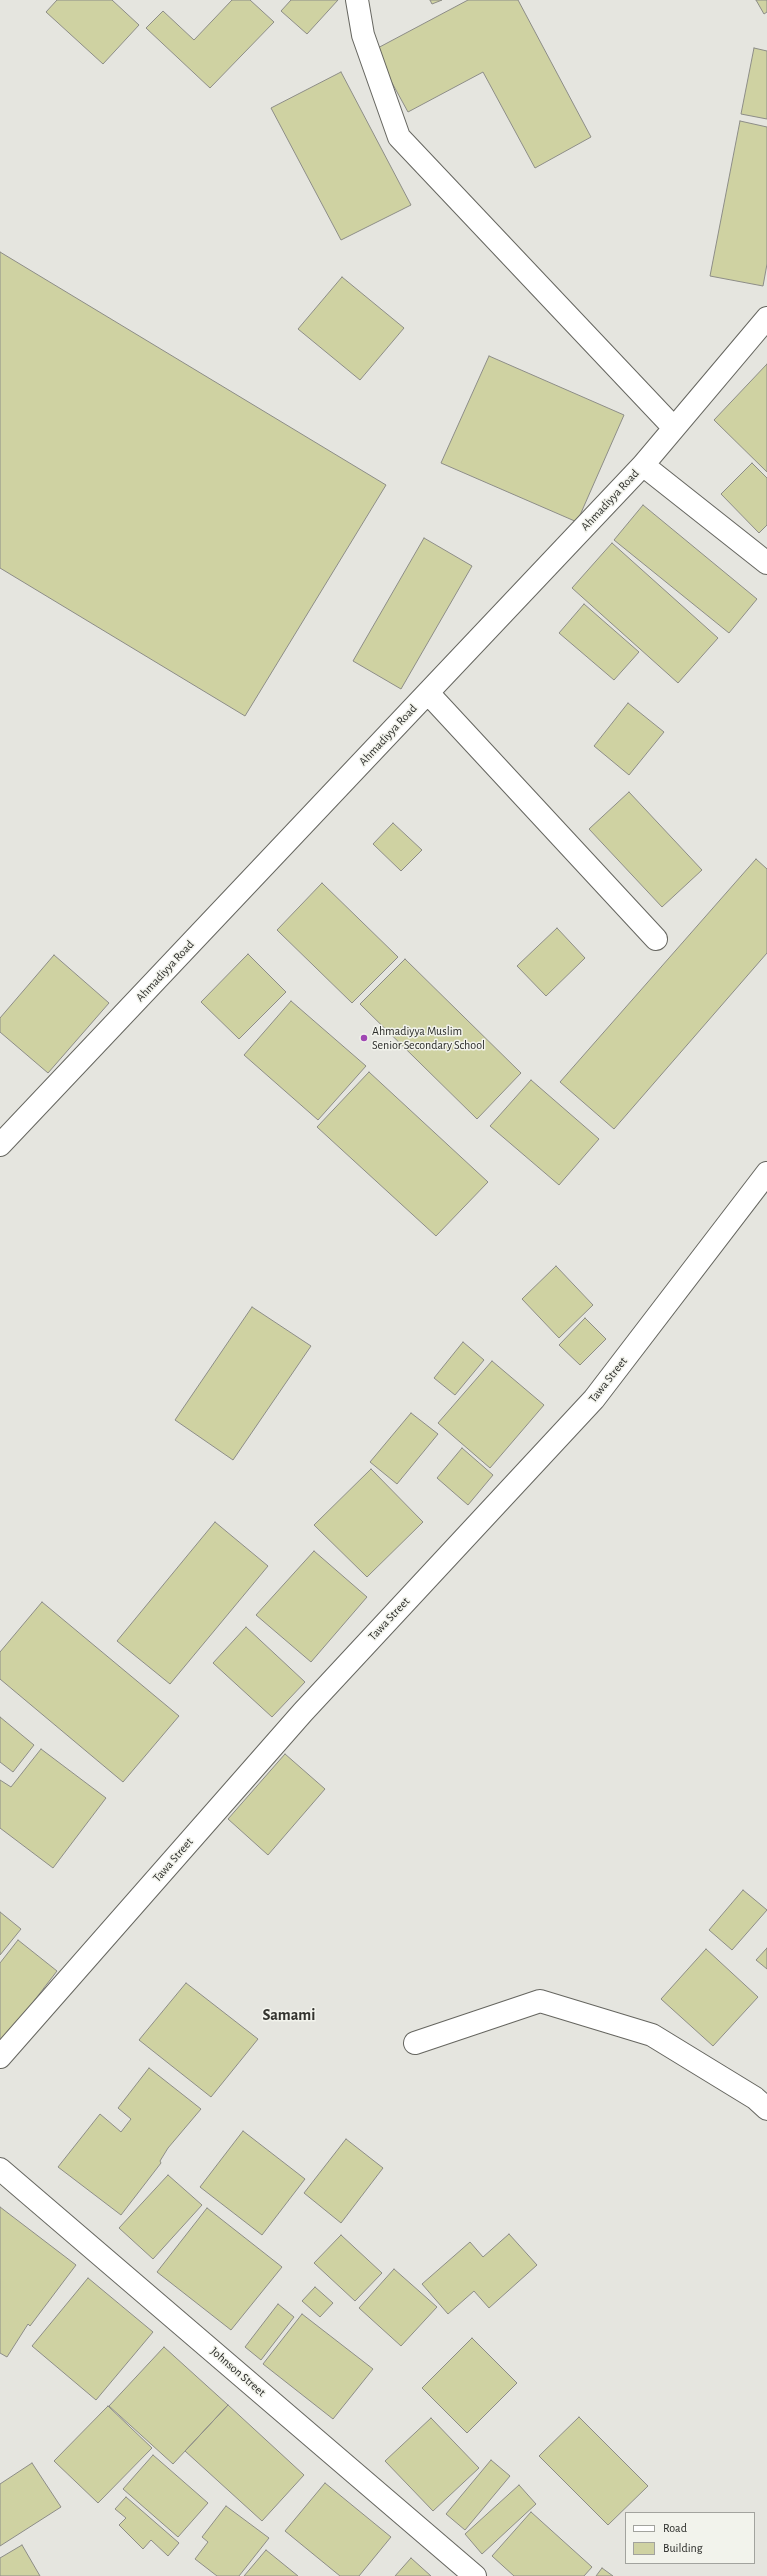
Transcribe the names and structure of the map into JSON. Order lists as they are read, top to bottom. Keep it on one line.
{"streets":{"street":["Ahmadiyya Road","Tawa Street","Johnson Street"]},"districts":["Samami"],"places":["Ahmadiyya Muslim Senior Secondary School"],"legend":["Road","Building"]}
